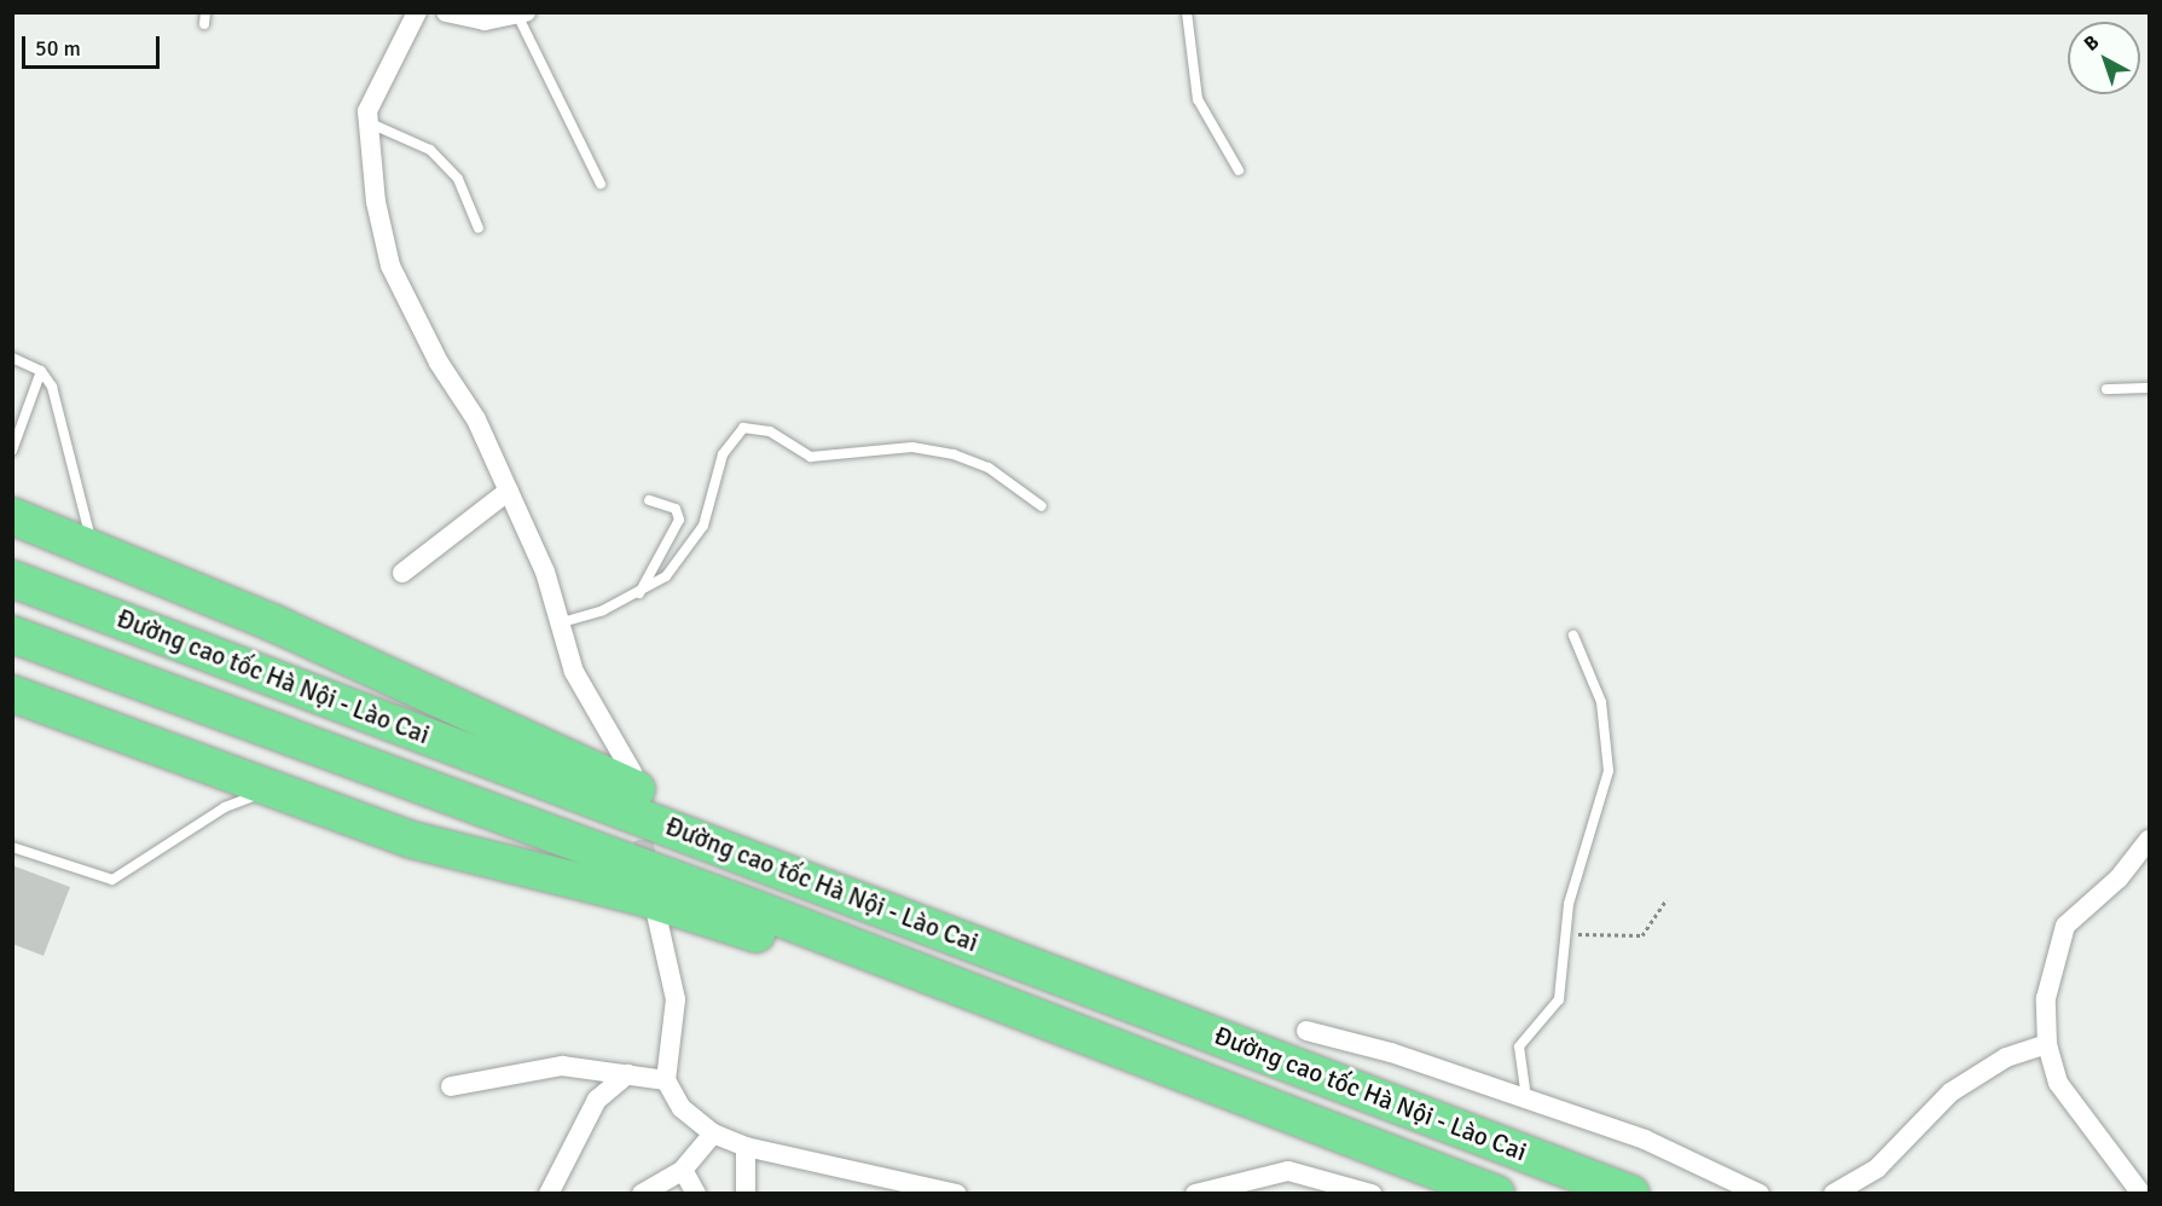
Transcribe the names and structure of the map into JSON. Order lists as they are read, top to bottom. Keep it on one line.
{"streets":{"highway":["Đường cao tốc Hà Nội - Lào Cai"]},"scale_bar":"50 m","north":"top left"}
